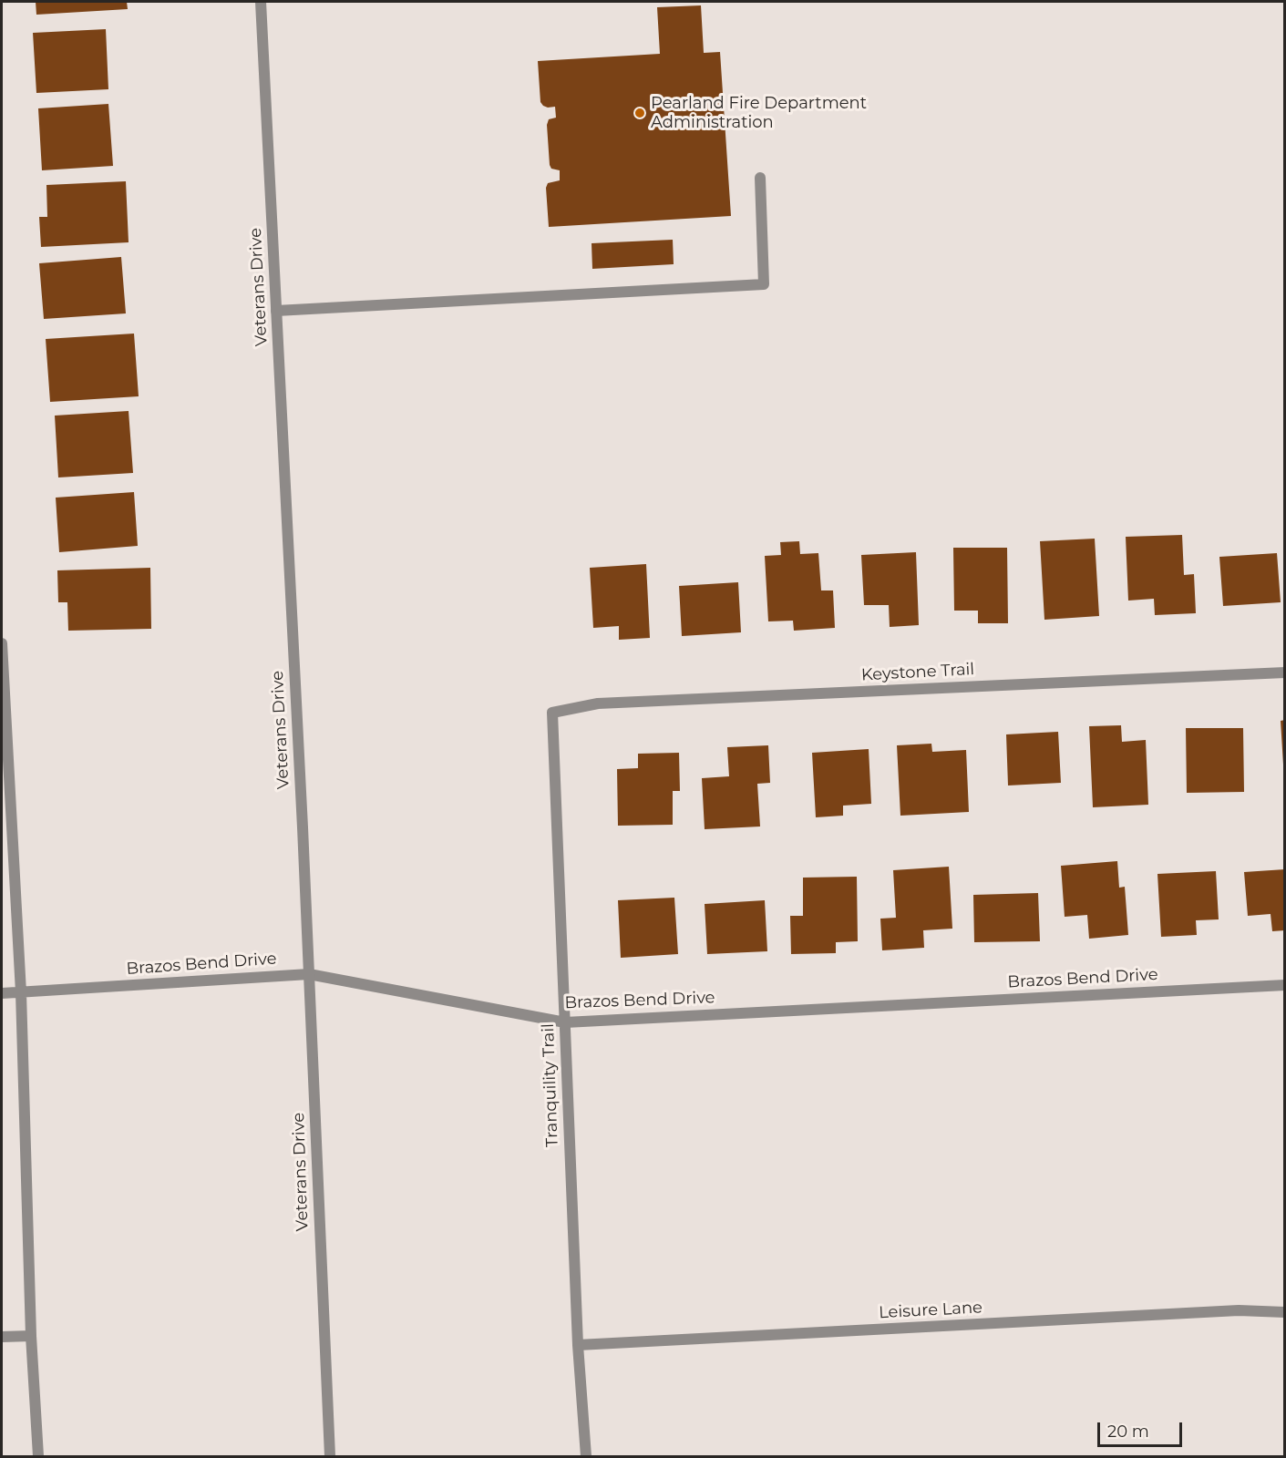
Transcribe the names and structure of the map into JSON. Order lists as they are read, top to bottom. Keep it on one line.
{"streets":{"street":["Veterans Drive","Keystone Trail","Brazos Bend Drive","Tranquility Trail","Leisure Lane"]},"crossings":[["Veterans Drive","Brazos Bend Drive"],["Keystone Trail","Tranquility Trail"],["Brazos Bend Drive","Tranquility Trail"],["Tranquility Trail","Leisure Lane"]],"places":["Pearland Fire Department Administration"],"scale_bar":"20 m"}
